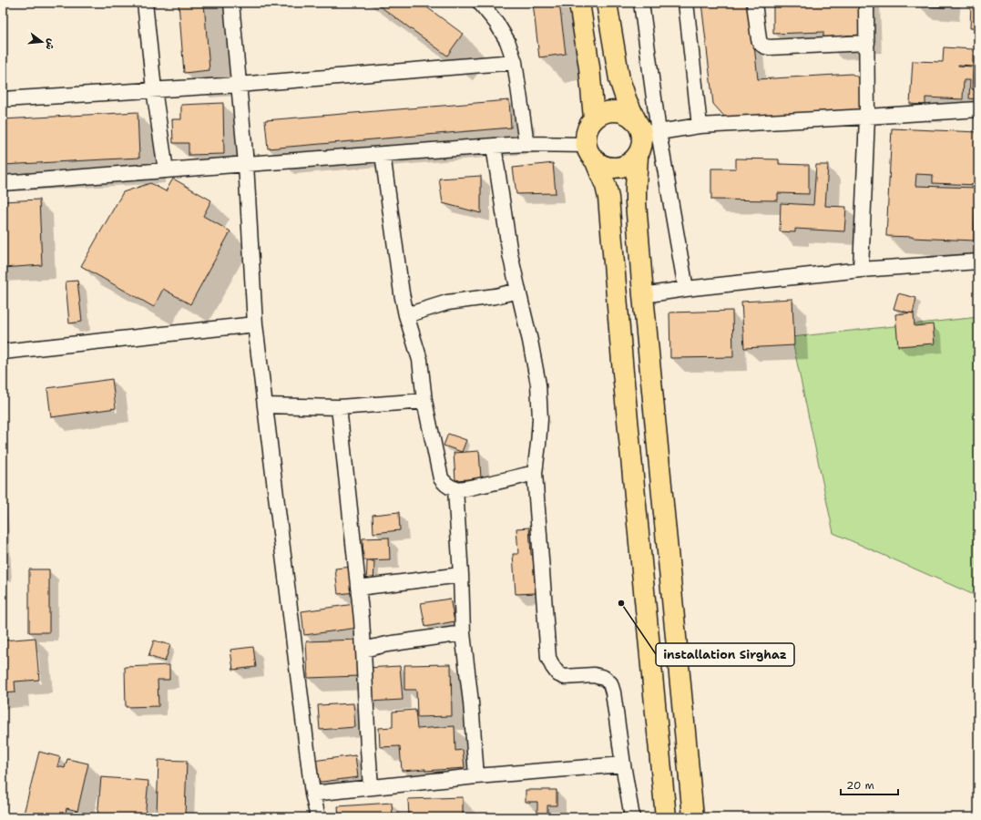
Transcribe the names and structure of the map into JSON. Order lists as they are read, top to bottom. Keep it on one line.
{"places":["installation Sirghaz"],"scale_bar":"20 m","north":"right"}
